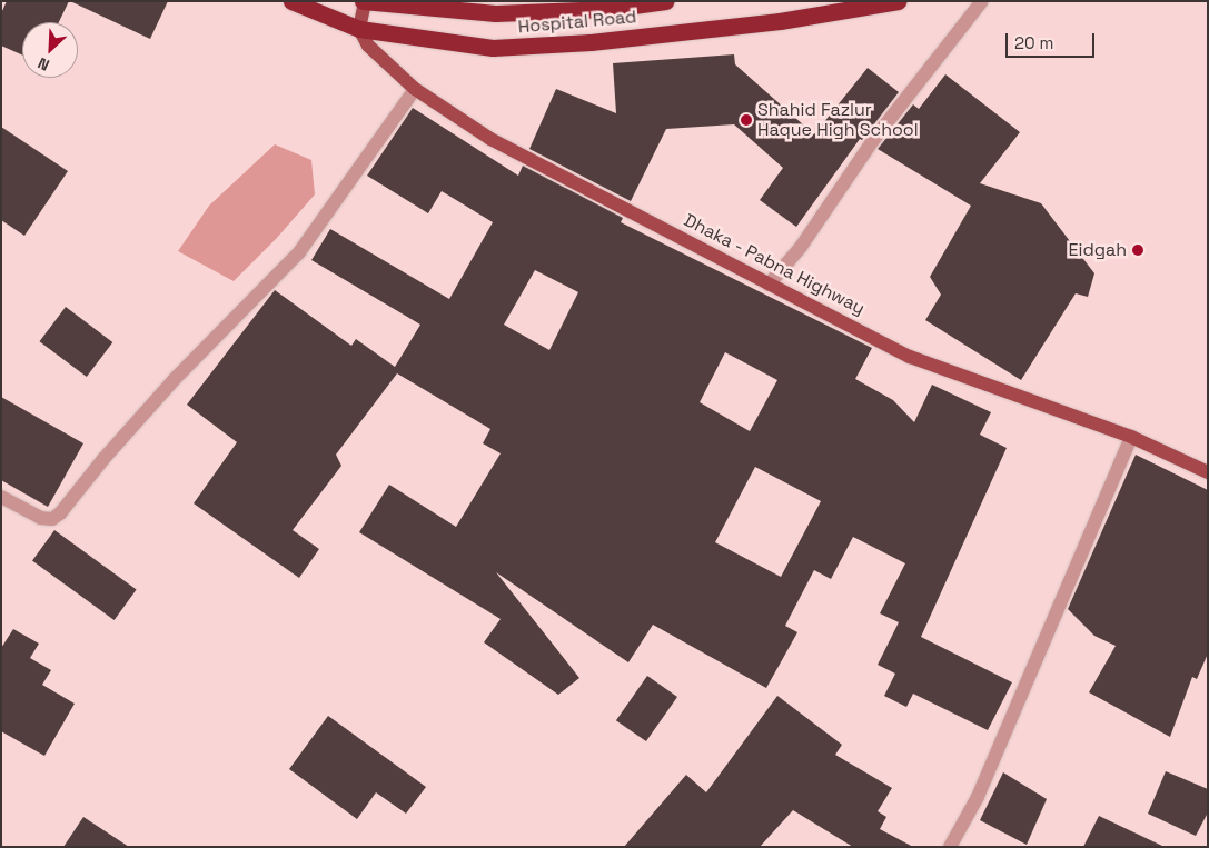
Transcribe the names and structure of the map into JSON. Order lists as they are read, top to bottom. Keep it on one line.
{"streets":{"highway":["Hospital Road"],"main road":["Dhaka - Pabna Highway"]},"crossings":[["Hospital Road","Dhaka - Pabna Highway"]],"places":["Shahid Fazlur Haque High School","Eidgah"],"scale_bar":"20 m","north":"bottom left"}
